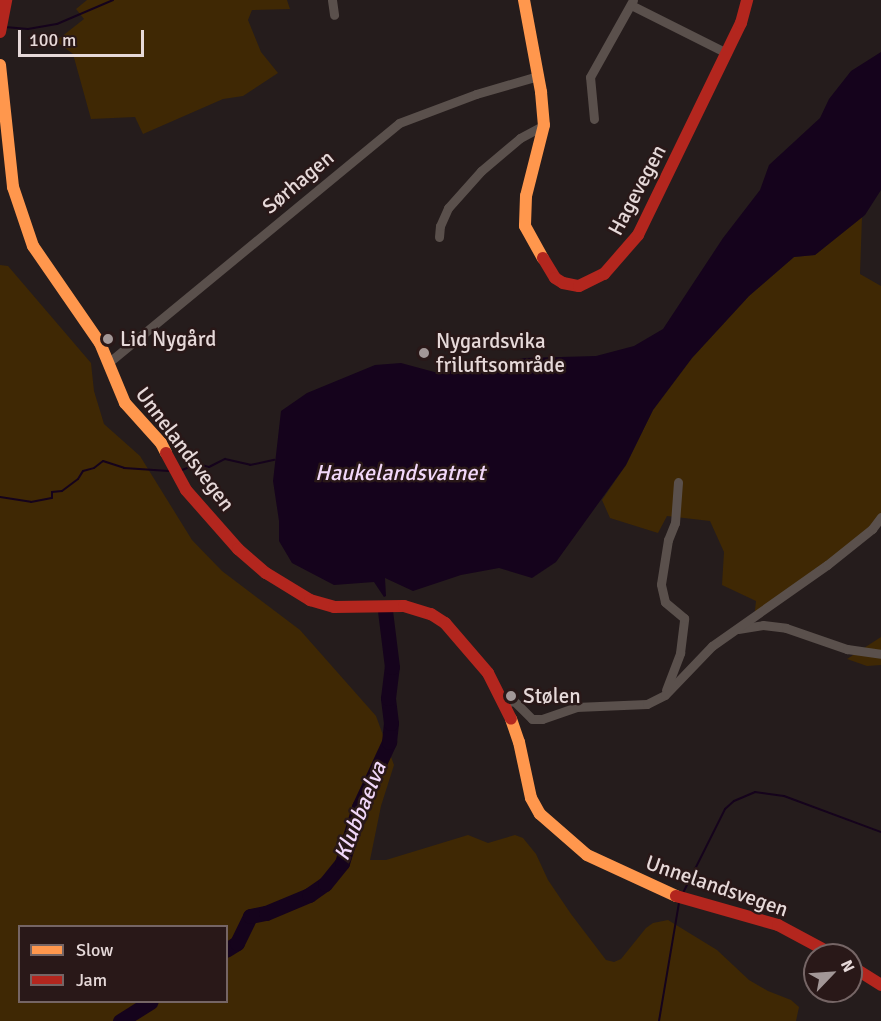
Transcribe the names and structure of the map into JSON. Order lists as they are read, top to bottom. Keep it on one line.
{"streets":{"main road":["Hagevegen","Unnelandsvegen"],"street":["Sørhagen"]},"crossings":[["Sørhagen","Hagevegen"],["Sørhagen","Unnelandsvegen"]],"water":["Haukelandsvatnet","Klubbaelva"],"places":["Lid Nygård","Nygardsvika friluftsområde","Stølen"],"legend":["Slow","Jam"],"scale_bar":"100 m","north":"top right"}
